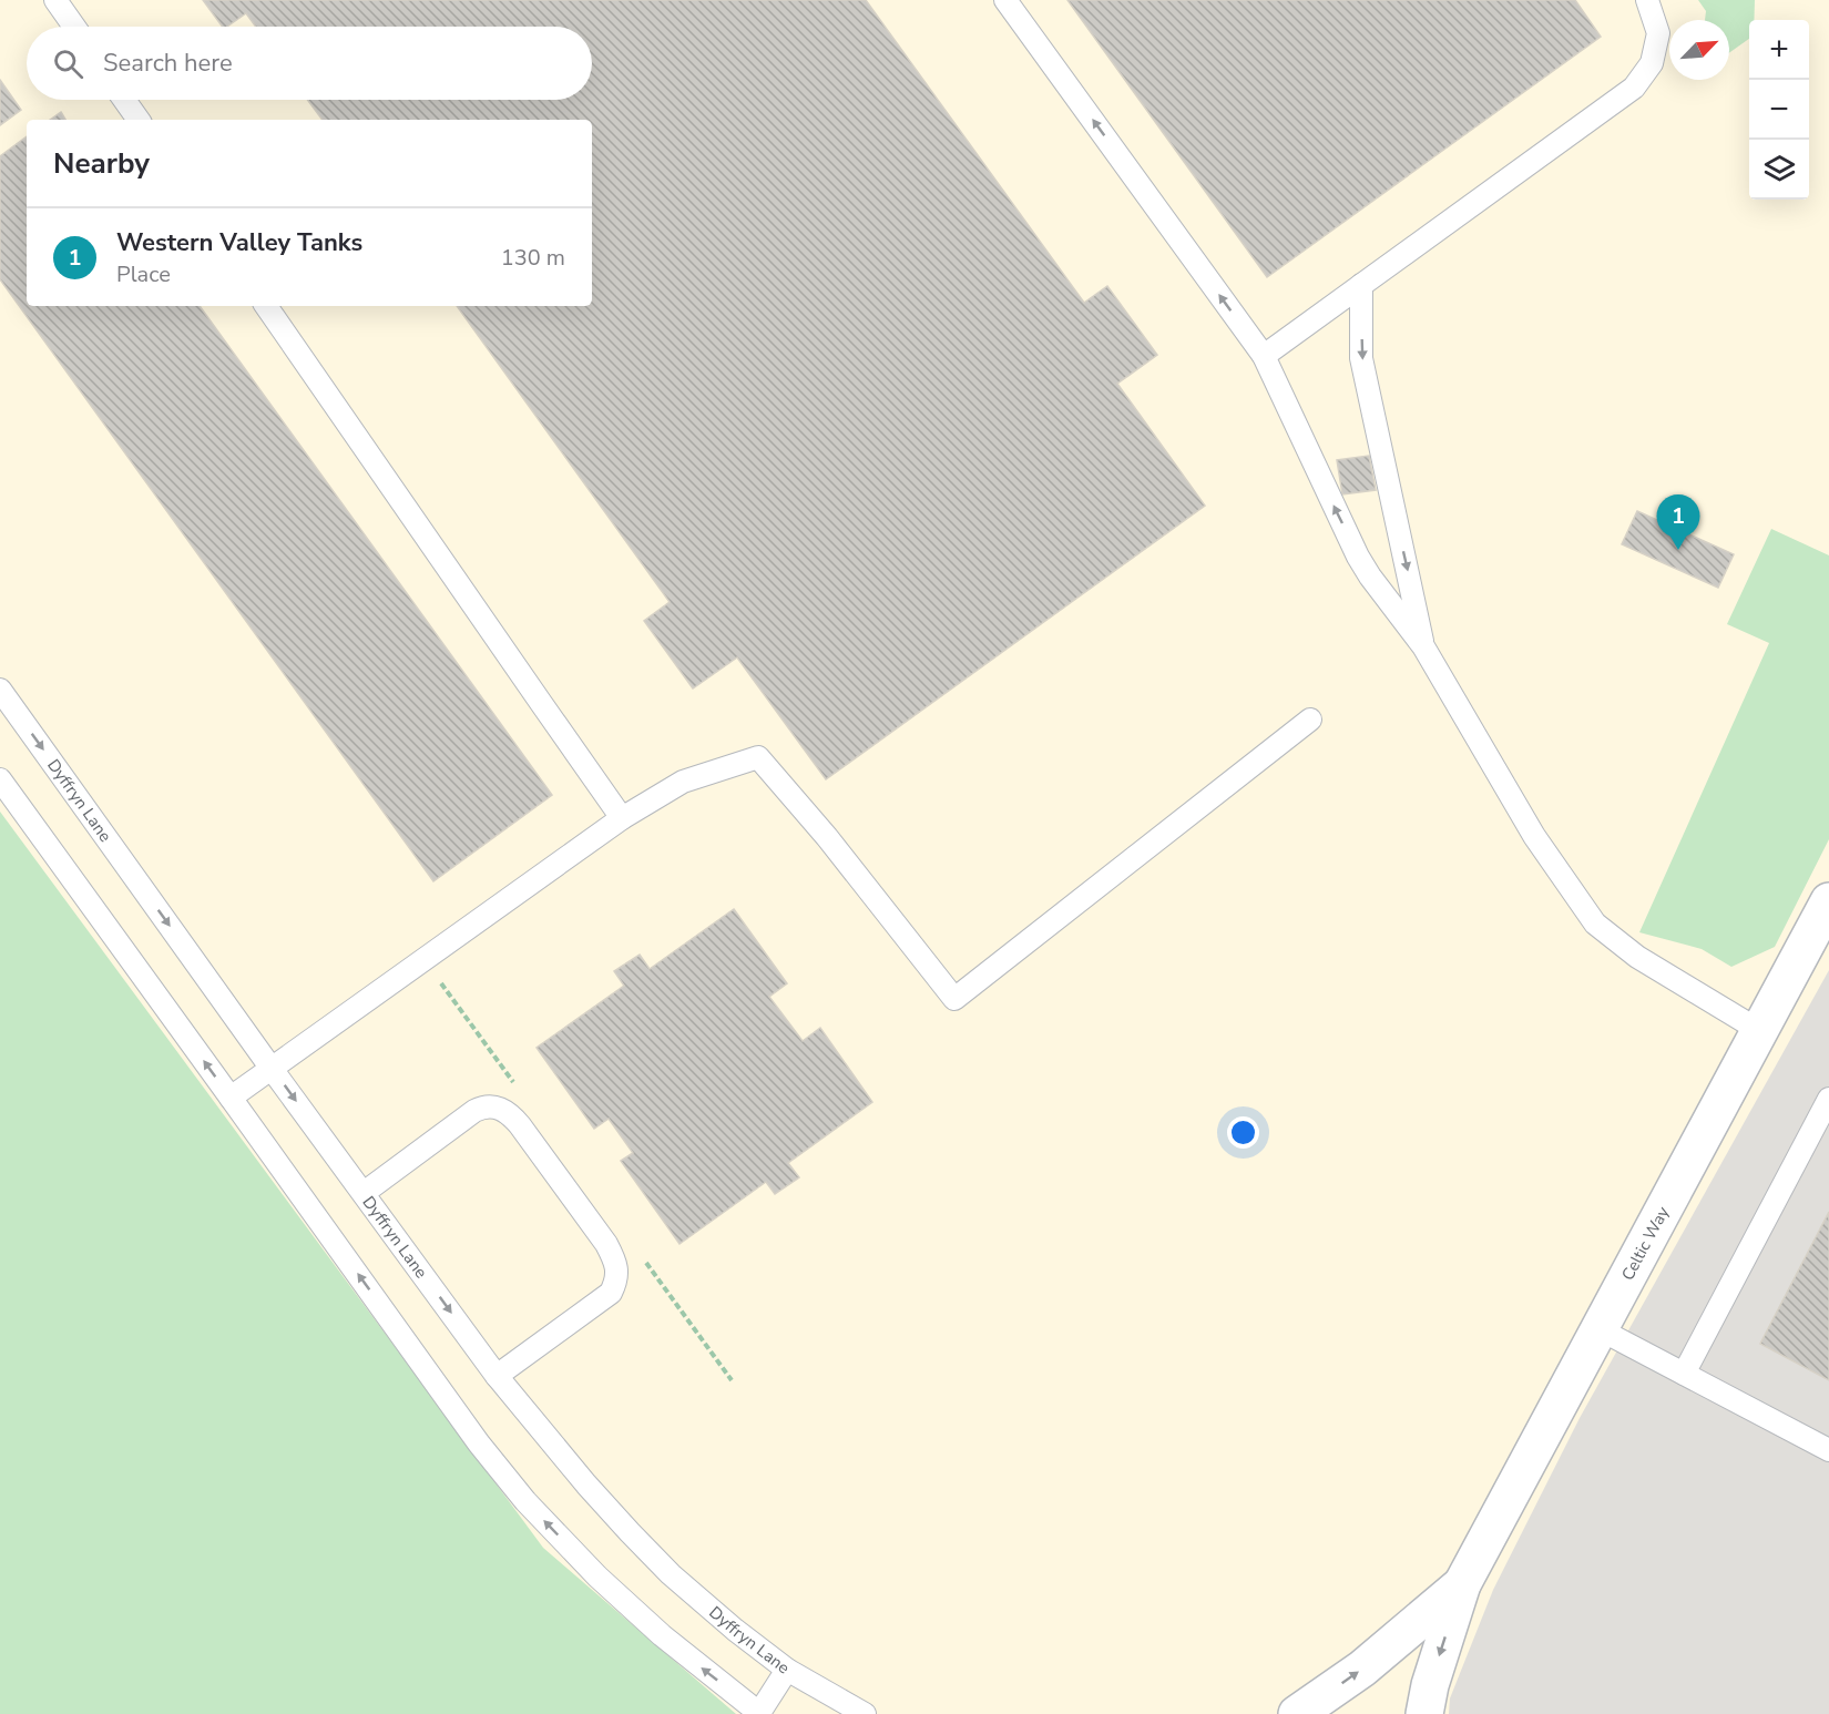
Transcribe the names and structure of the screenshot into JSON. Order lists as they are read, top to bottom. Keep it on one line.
{"streets":{"street":["Celtic Way"],"lane":["Dyffryn Lane"]},"north":"top right","page":{"map_buttons":["+","−"],"search":"Search here","heading":"Nearby","list":[{"mark":"1","name":"Western Valley Tanks","note":"Place","value":"130 m"}],"pins":"1"}}
